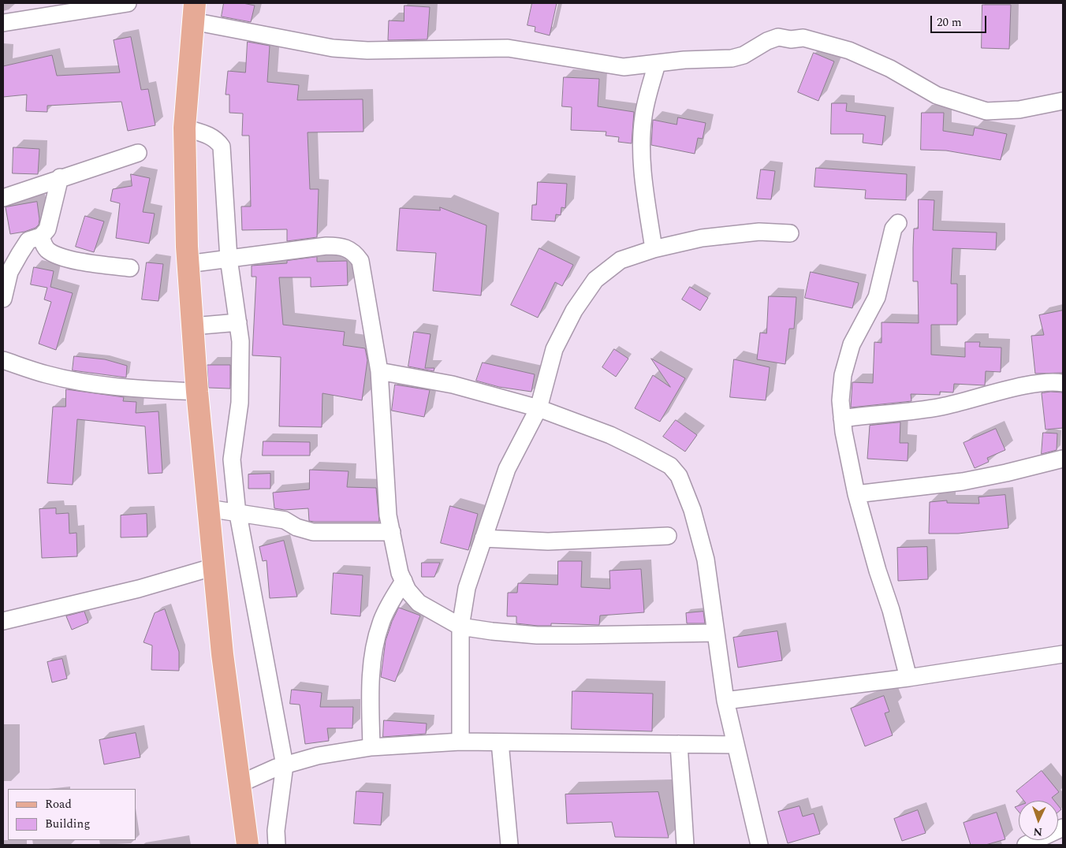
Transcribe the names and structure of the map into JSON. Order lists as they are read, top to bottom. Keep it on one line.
{"legend":["Road","Building"],"scale_bar":"20 m","north":"bottom"}
